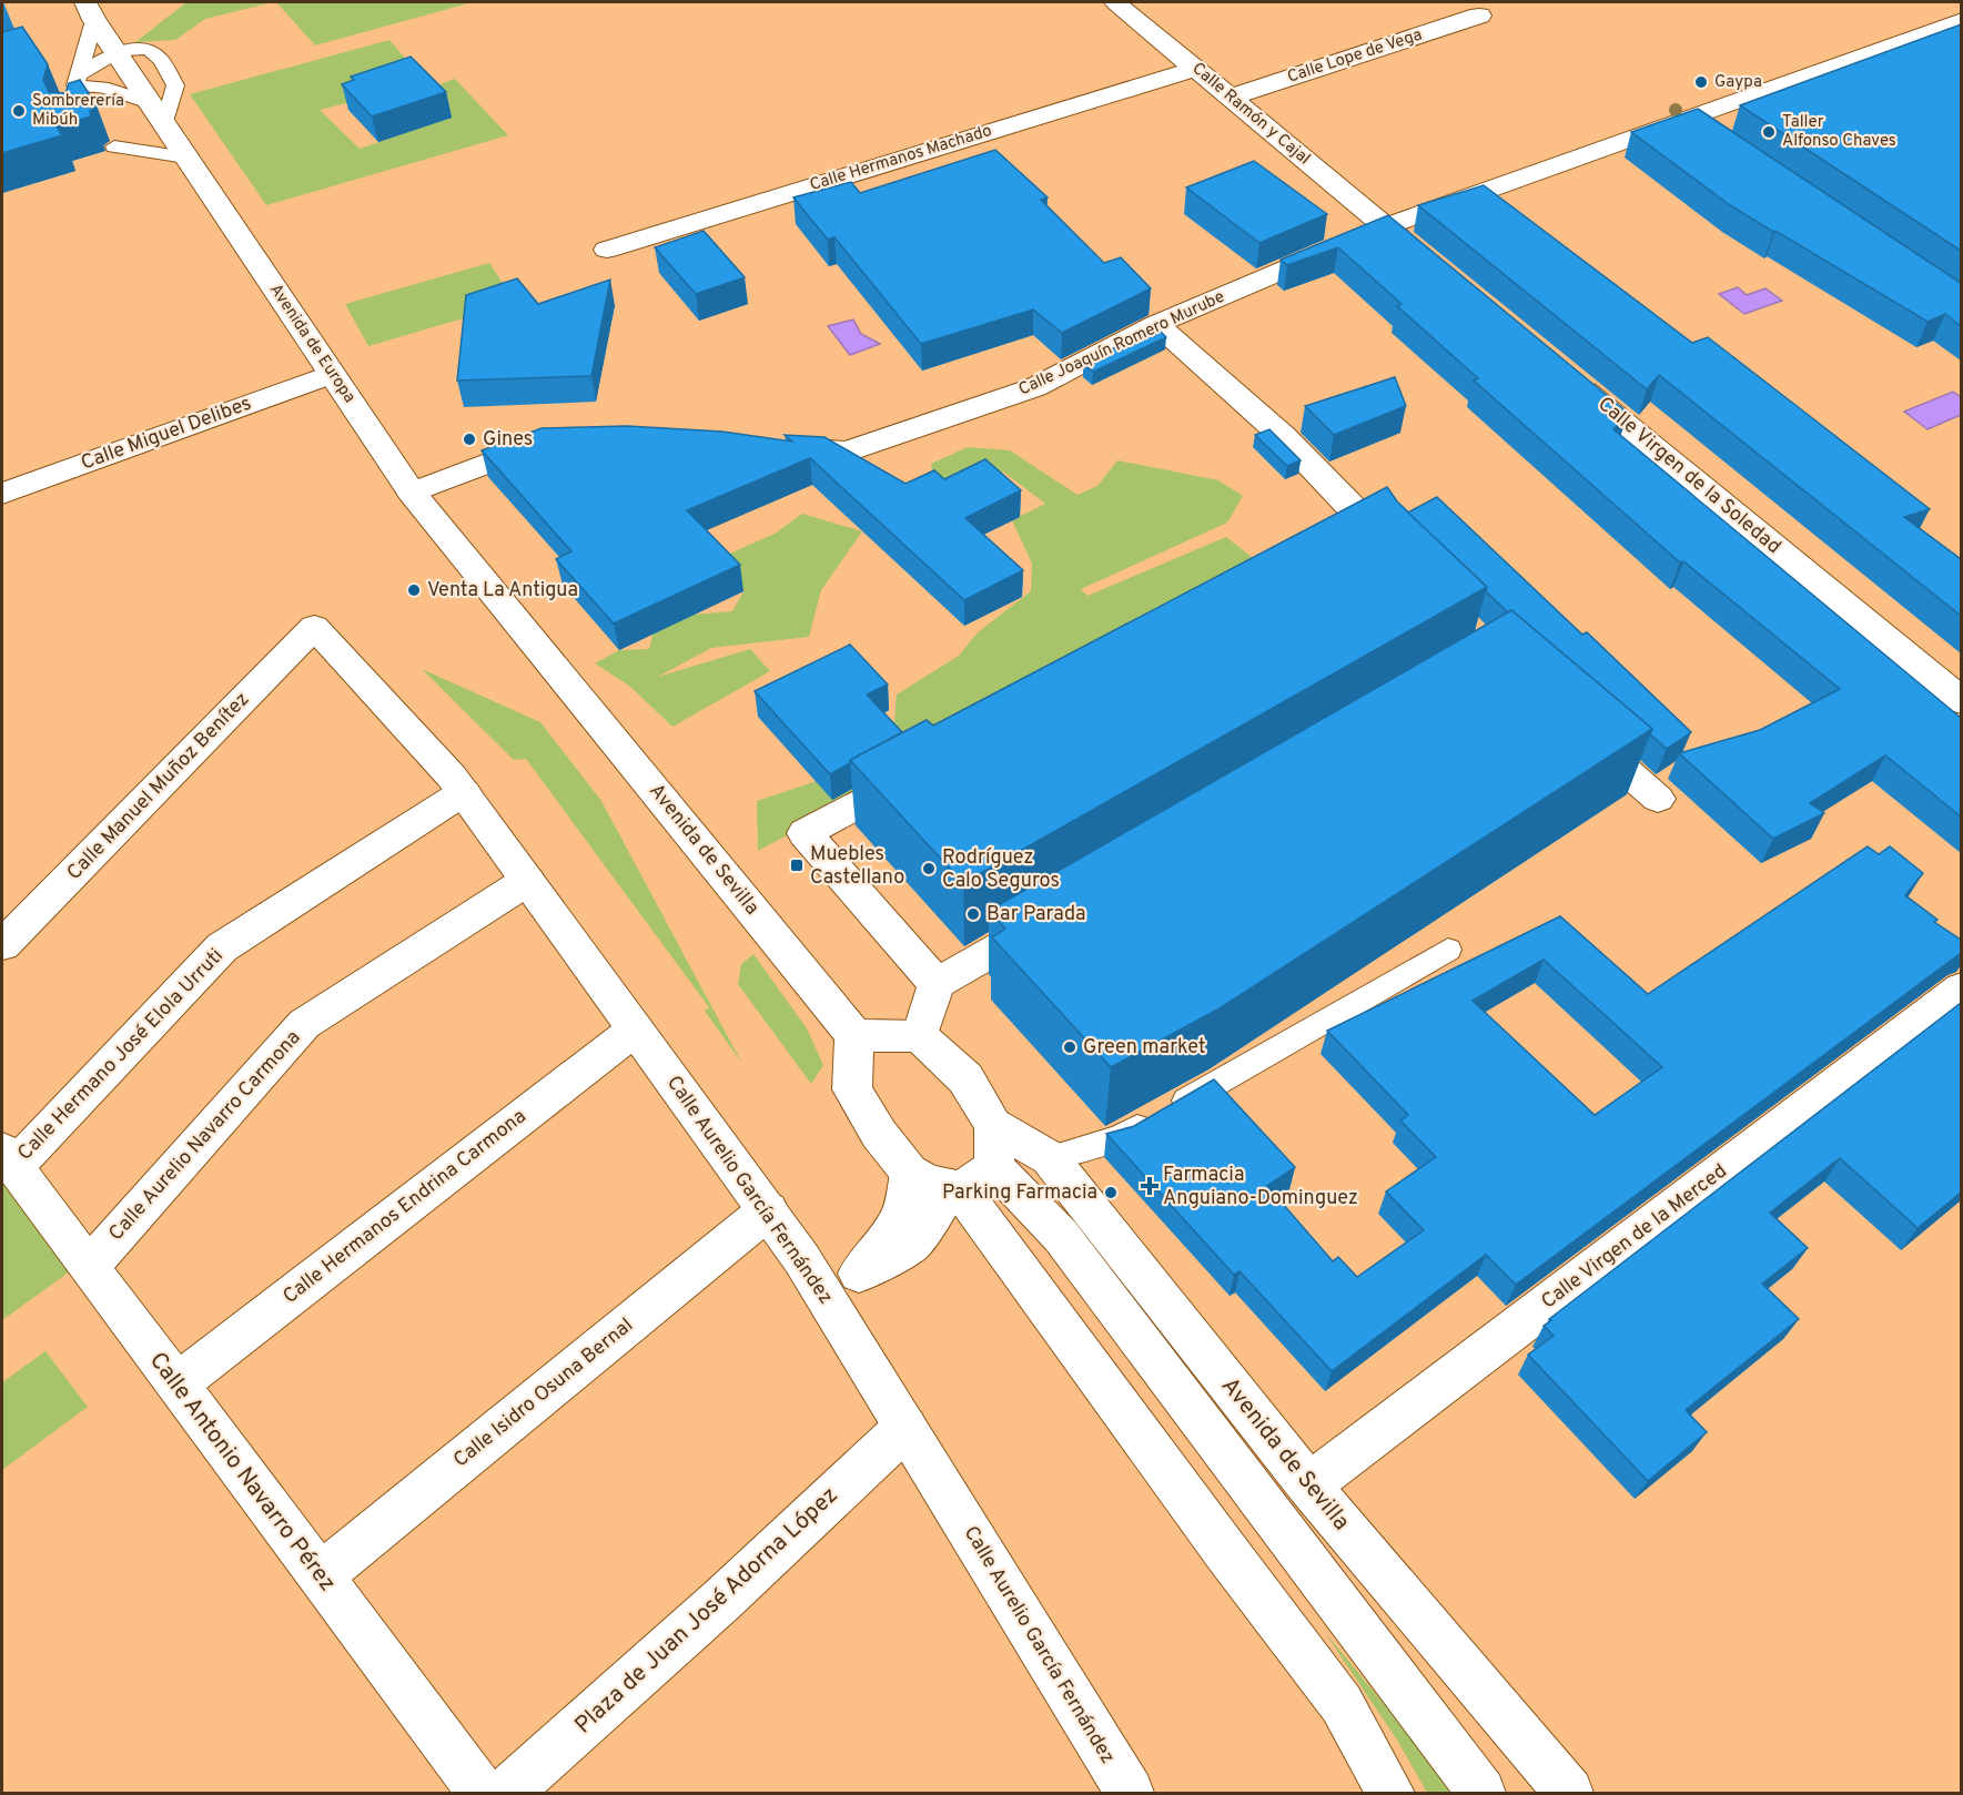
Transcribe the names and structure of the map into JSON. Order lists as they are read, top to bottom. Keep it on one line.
{"streets":{"street":["Calle Lope de Vega","Calle Ramón y Cajal","Calle Hermanos Machado","Avenida de Europa","Calle Joaquín Romero Murube","Calle Miguel Delibes","Calle Virgen de la Soledad","Calle Manuel Muñoz Benítez","Avenida de Sevilla","Calle Hermano José Elola Urruti","Calle Aurelio Navarro Carmona","Calle Aurelio García Fernández","Calle Hermanos Endrina Carmona","Calle Virgen de la Merced","Calle Isidro Osuna Bernal","Calle Antonio Navarro Pérez","Plaza de Juan José Adorna López"]},"crossings":[["Calle Lope de Vega","Calle Ramón y Cajal"],["Calle Ramón y Cajal","Calle Hermanos Machado"],["Calle Ramón y Cajal","Calle Joaquín Romero Murube"],["Avenida de Europa","Calle Miguel Delibes"],["Avenida de Europa","Avenida de Sevilla"],["Calle Manuel Muñoz Benítez","Calle Aurelio García Fernández"],["Avenida de Sevilla","Calle Virgen de la Merced"],["Calle Hermano José Elola Urruti","Calle Aurelio García Fernández"],["Calle Hermano José Elola Urruti","Calle Antonio Navarro Pérez"],["Calle Aurelio Navarro Carmona","Calle Aurelio García Fernández"],["Calle Aurelio Navarro Carmona","Calle Antonio Navarro Pérez"],["Calle Aurelio García Fernández","Calle Hermanos Endrina Carmona"],["Calle Aurelio García Fernández","Calle Isidro Osuna Bernal"],["Calle Aurelio García Fernández","Plaza de Juan José Adorna López"],["Calle Hermanos Endrina Carmona","Calle Antonio Navarro Pérez"],["Calle Isidro Osuna Bernal","Calle Antonio Navarro Pérez"]],"places":{"other":["Gaypa","Sombrerería Mibúh","Taller Alfonso Chaves","Gines","Venta La Antigua","Rodríguez Calo Seguros","Bar Parada","Green market","Parking Farmacia"],"transit":["Muebles Castellano"],"health":["Farmacia Anguiano-Dominguez"]}}
